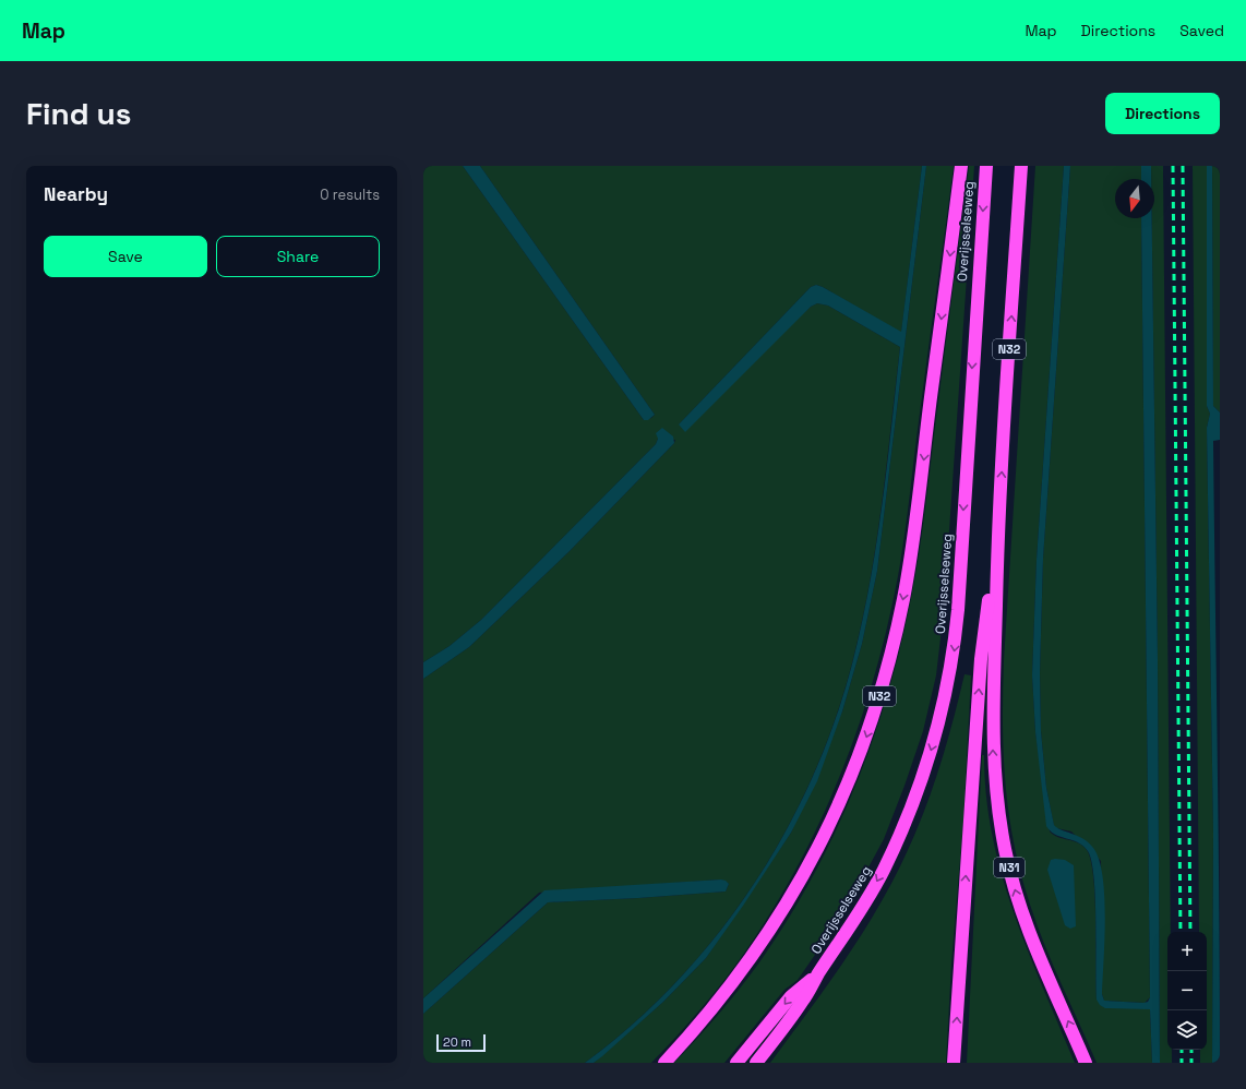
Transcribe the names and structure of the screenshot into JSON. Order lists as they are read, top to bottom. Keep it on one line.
{"streets":{"highway":["Overijsselseweg","N32","N31"]},"crossings":[["Overijsselseweg","N32"],["N32","N31"]],"scale_bar":"20 m","north":"bottom","page":{"header":"Map","nav":["Map","Directions","Saved"],"buttons":["Directions",["Save","Share"]],"title":"Find us","heading":["Nearby","0 results"],"map_buttons":["+","−"],"scale":"20 m"}}
